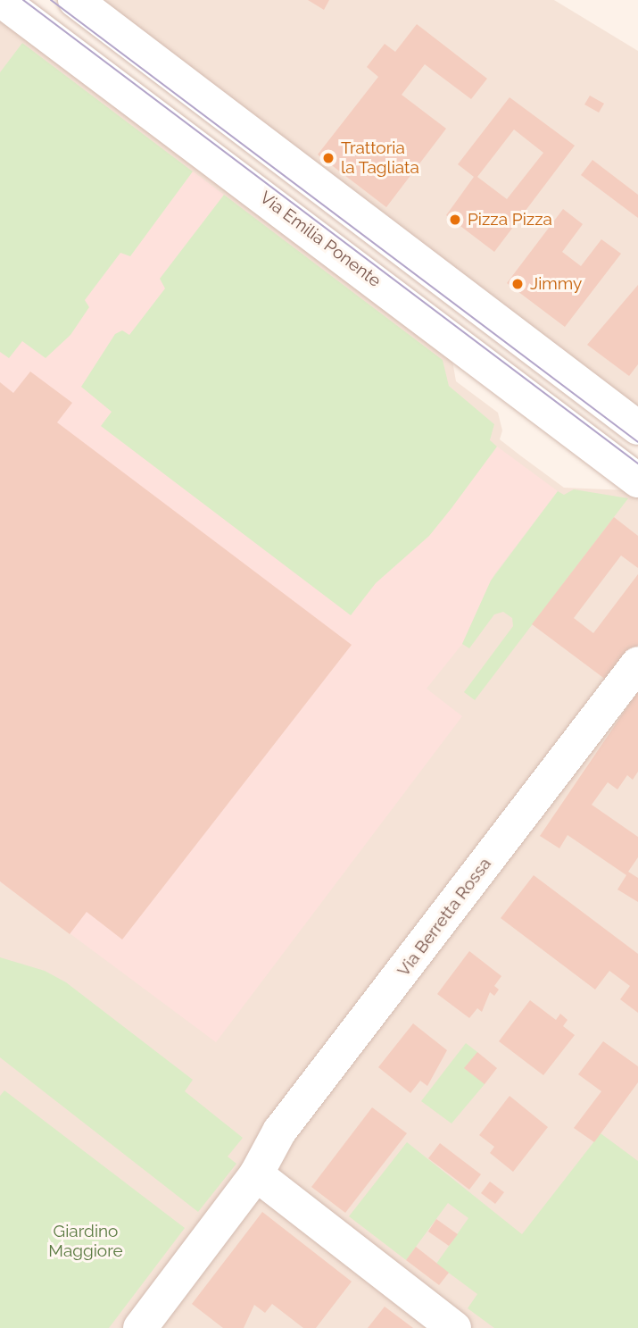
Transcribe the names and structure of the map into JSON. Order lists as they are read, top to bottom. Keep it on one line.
{"streets":{"main road":["Via Emilia Ponente","Via Berretta Rossa"]},"parks":["Giardino Maggiore"],"places":["Trattoria la Tagliata","Pizza Pizza","Jimmy"]}
